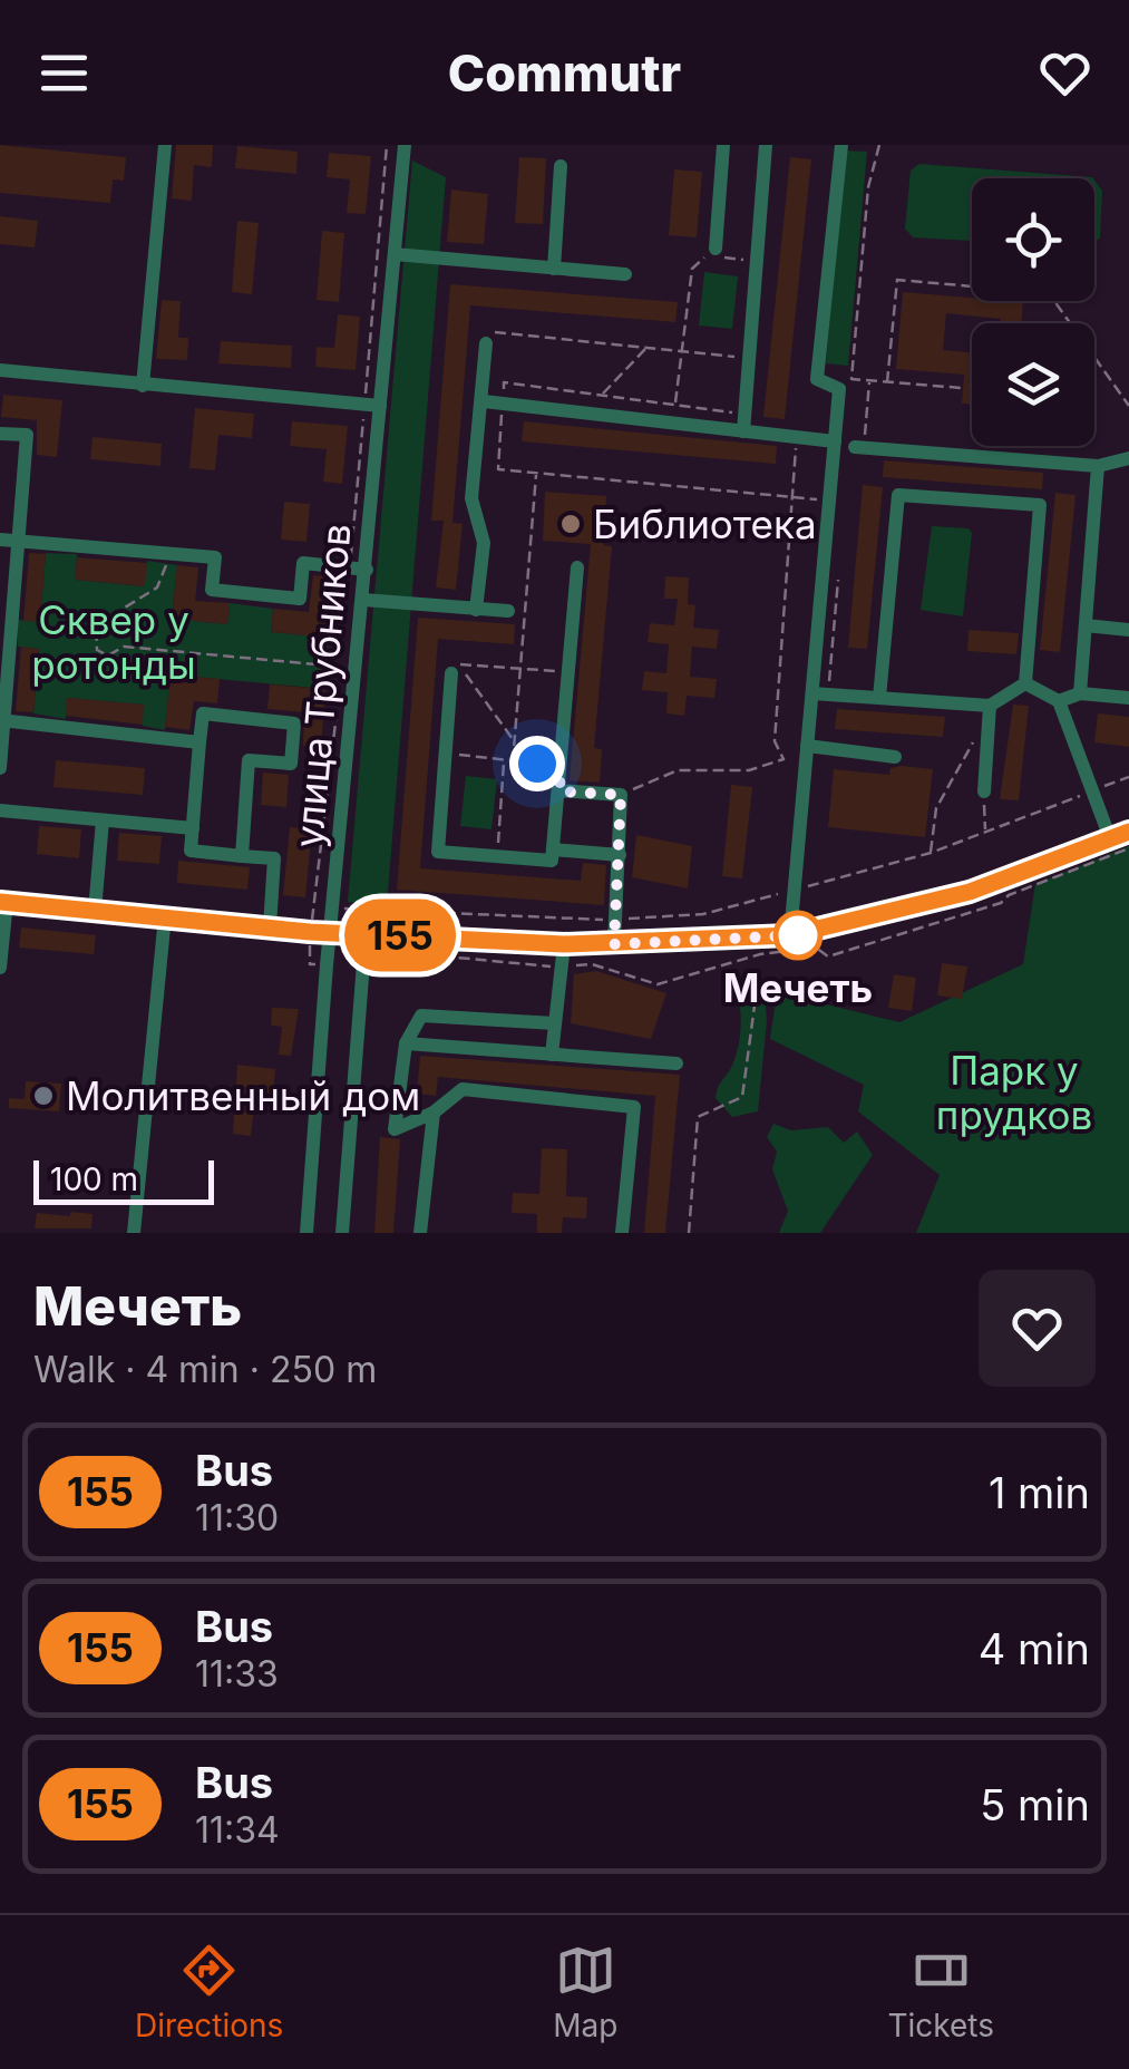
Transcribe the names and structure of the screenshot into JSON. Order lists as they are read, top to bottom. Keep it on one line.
{"streets":{"street":["улица Трубников"]},"parks":["Сквер у ротонды","Парк у прудков"],"places":["Библиотека","Мечеть","Молитвенный дом"],"lines":["bus line 155"],"scale_bar":"100 m","page":{"header":"Commutr","on_map":"155","scale":"100 m","heading":["Мечеть","Walk · 4 min · 250 m"],"list":[{"mark":"155","name":"Bus","note":"11:30","value":"1 min"},{"mark":"155","name":"Bus","note":"11:33","value":"4 min"},{"mark":"155","name":"Bus","note":"11:34","value":"5 min"}],"tabs":["Directions","Map","Tickets"]}}
